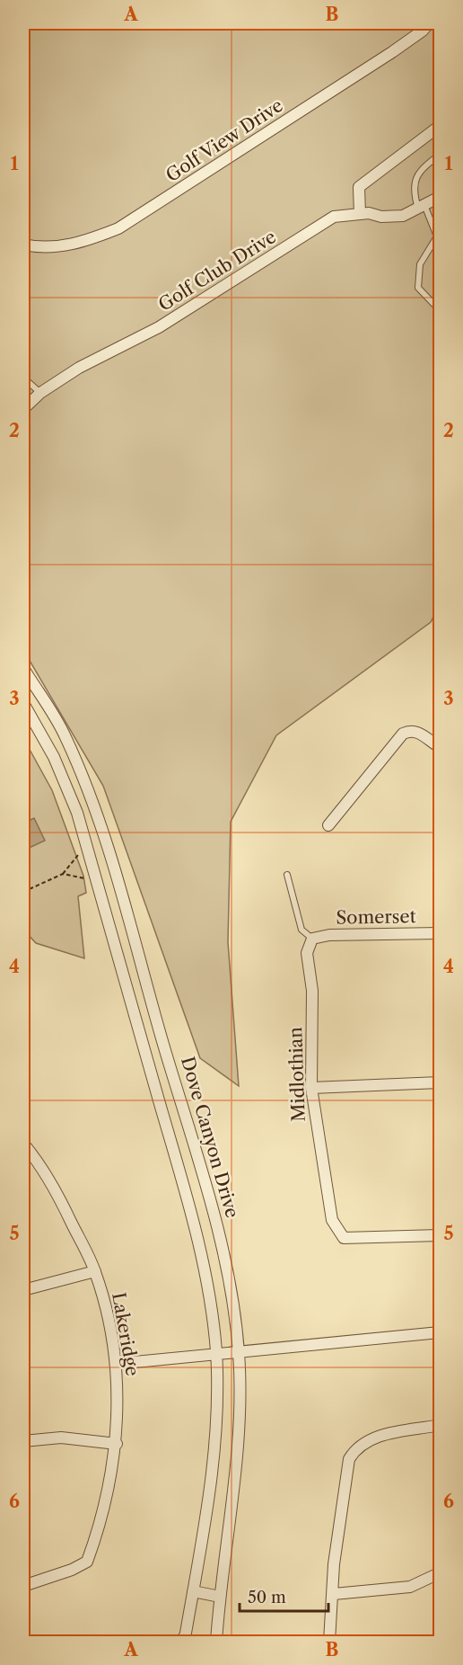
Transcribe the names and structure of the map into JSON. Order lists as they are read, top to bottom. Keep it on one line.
{"streets":{"street":["Golf View Drive","Golf Club Drive","Somerset","Midlothian","Dove Canyon Drive","Lakeridge"]},"crossings":[["Somerset","Midlothian"]],"scale_bar":"50 m","grid":{"columns":["A","B"],"rows":["1","2","3","4","5","6"]}}
